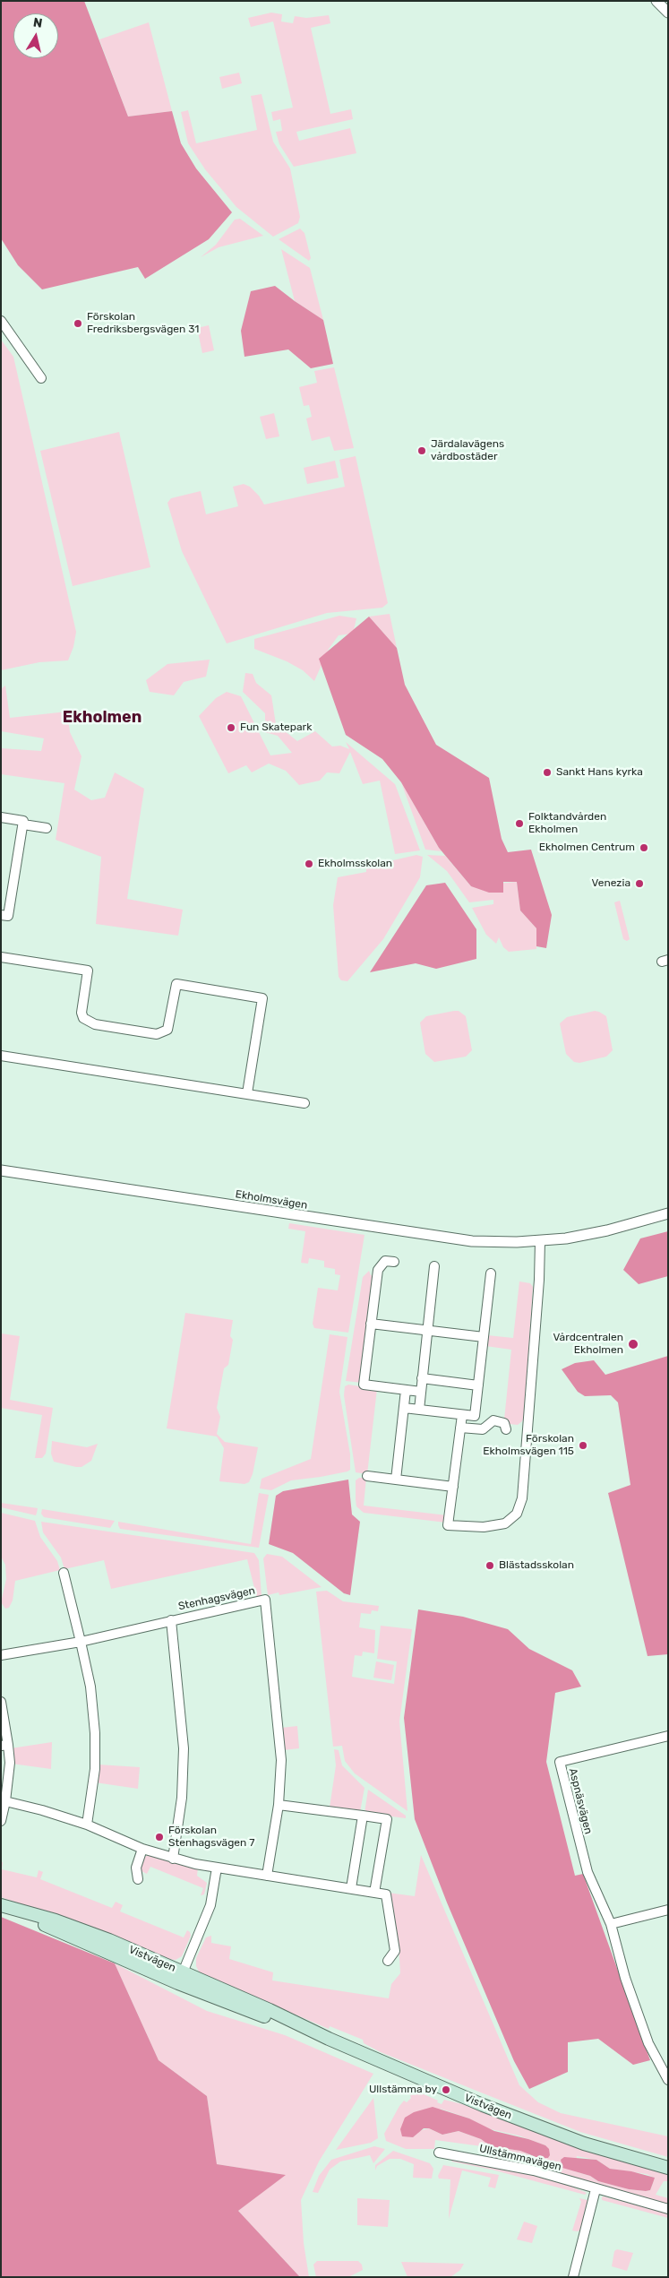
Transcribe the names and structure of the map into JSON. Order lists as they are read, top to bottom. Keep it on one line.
{"streets":{"main road":["Vistvägen"],"street":["Ekholmsvägen","Stenhagsvägen","Aspnäsvägen","Ullstämmavägen"]},"districts":["Ekholmen"],"places":["Förskolan Fredriksbergsvägen 31","Järdalavägens vårdbostäder","Fun Skatepark","Sankt Hans kyrka","Folktandvården Ekholmen","Ekholmen Centrum","Ekholmsskolan","Venezia","Vårdcentralen Ekholmen","Förskolan Ekholmsvägen 115","Blästadsskolan","Förskolan Stenhagsvägen 7","Ullstämma by"],"north":"top"}
